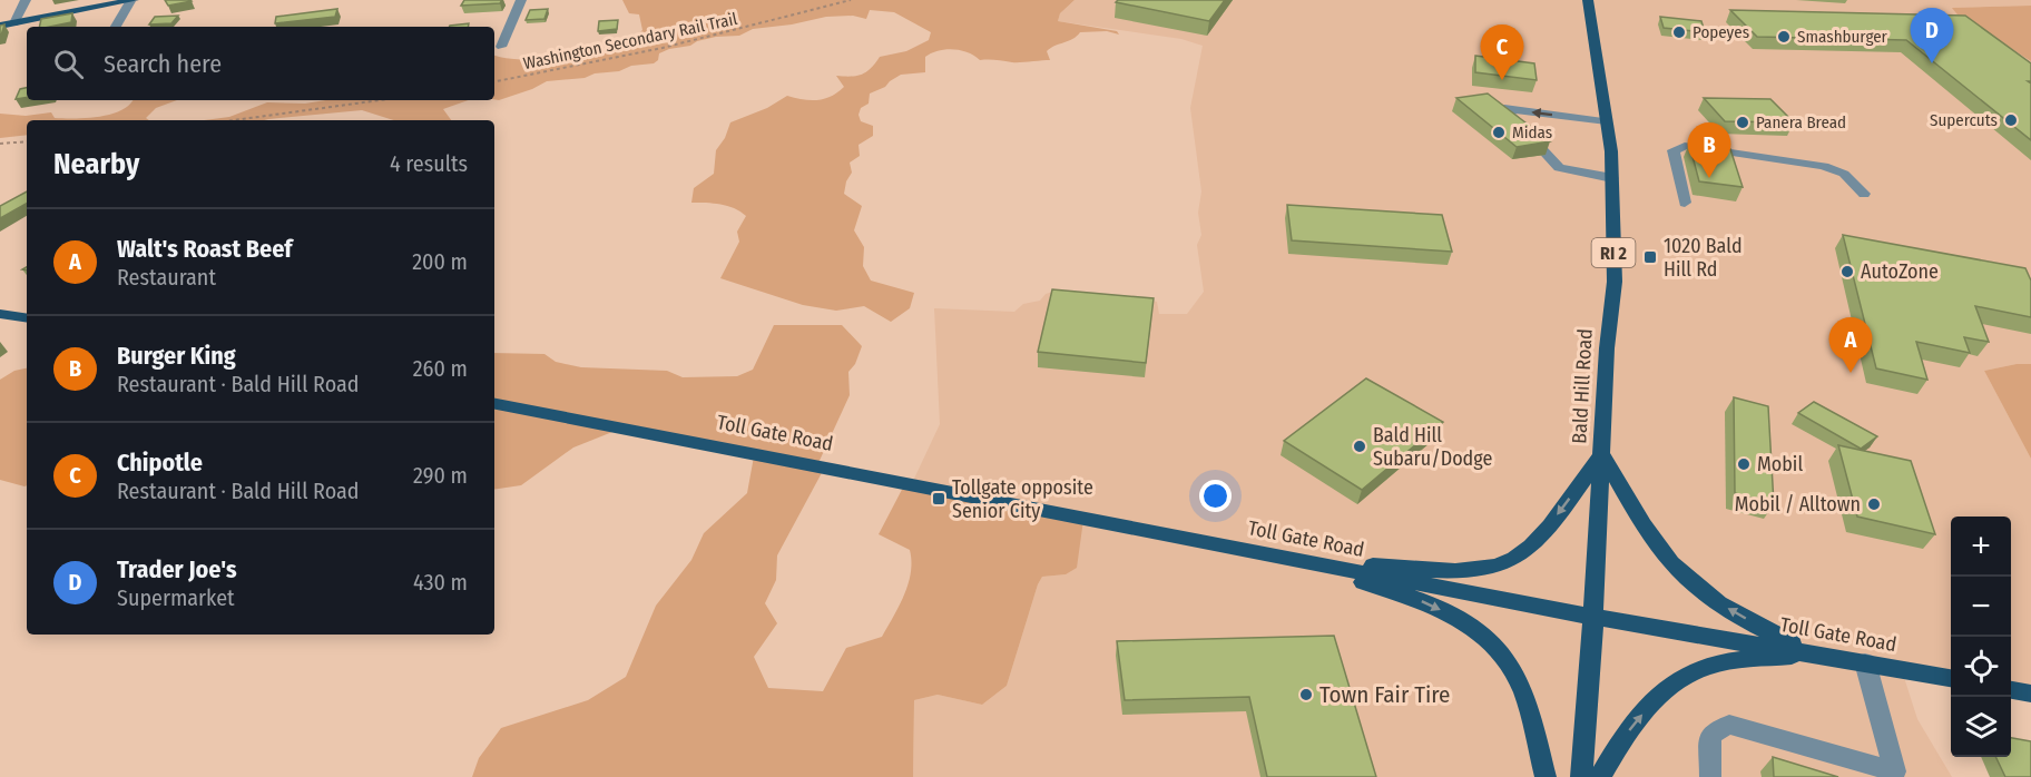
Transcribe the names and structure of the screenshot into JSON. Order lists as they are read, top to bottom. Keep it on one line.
{"streets":{"main road":["RI 2","Bald Hill Road","Toll Gate Road"],"path":["Washington Secondary Rail Trail"]},"crossings":[["Bald Hill Road","Toll Gate Road"]],"places":{"other":["Popeyes","Smashburger","Supercuts","Panera Bread","Midas","AutoZone","Bald Hill Subaru/Dodge","Mobil","Mobil / Alltown","Town Fair Tire"],"transit":["1020 Bald Hill Rd","Tollgate opposite Senior City"]},"page":{"pins":["D","C","B","A"],"search":"Search here","heading":["Nearby","4 results"],"list":[{"mark":"A","name":"Walt's Roast Beef","note":"Restaurant","value":"200 m"},{"mark":"B","name":"Burger King","note":"Restaurant · Bald Hill Road","value":"260 m"},{"mark":"C","name":"Chipotle","note":"Restaurant · Bald Hill Road","value":"290 m"},{"mark":"D","name":"Trader Joe's","note":"Supermarket","value":"430 m"}],"map_buttons":["+","−"]}}
